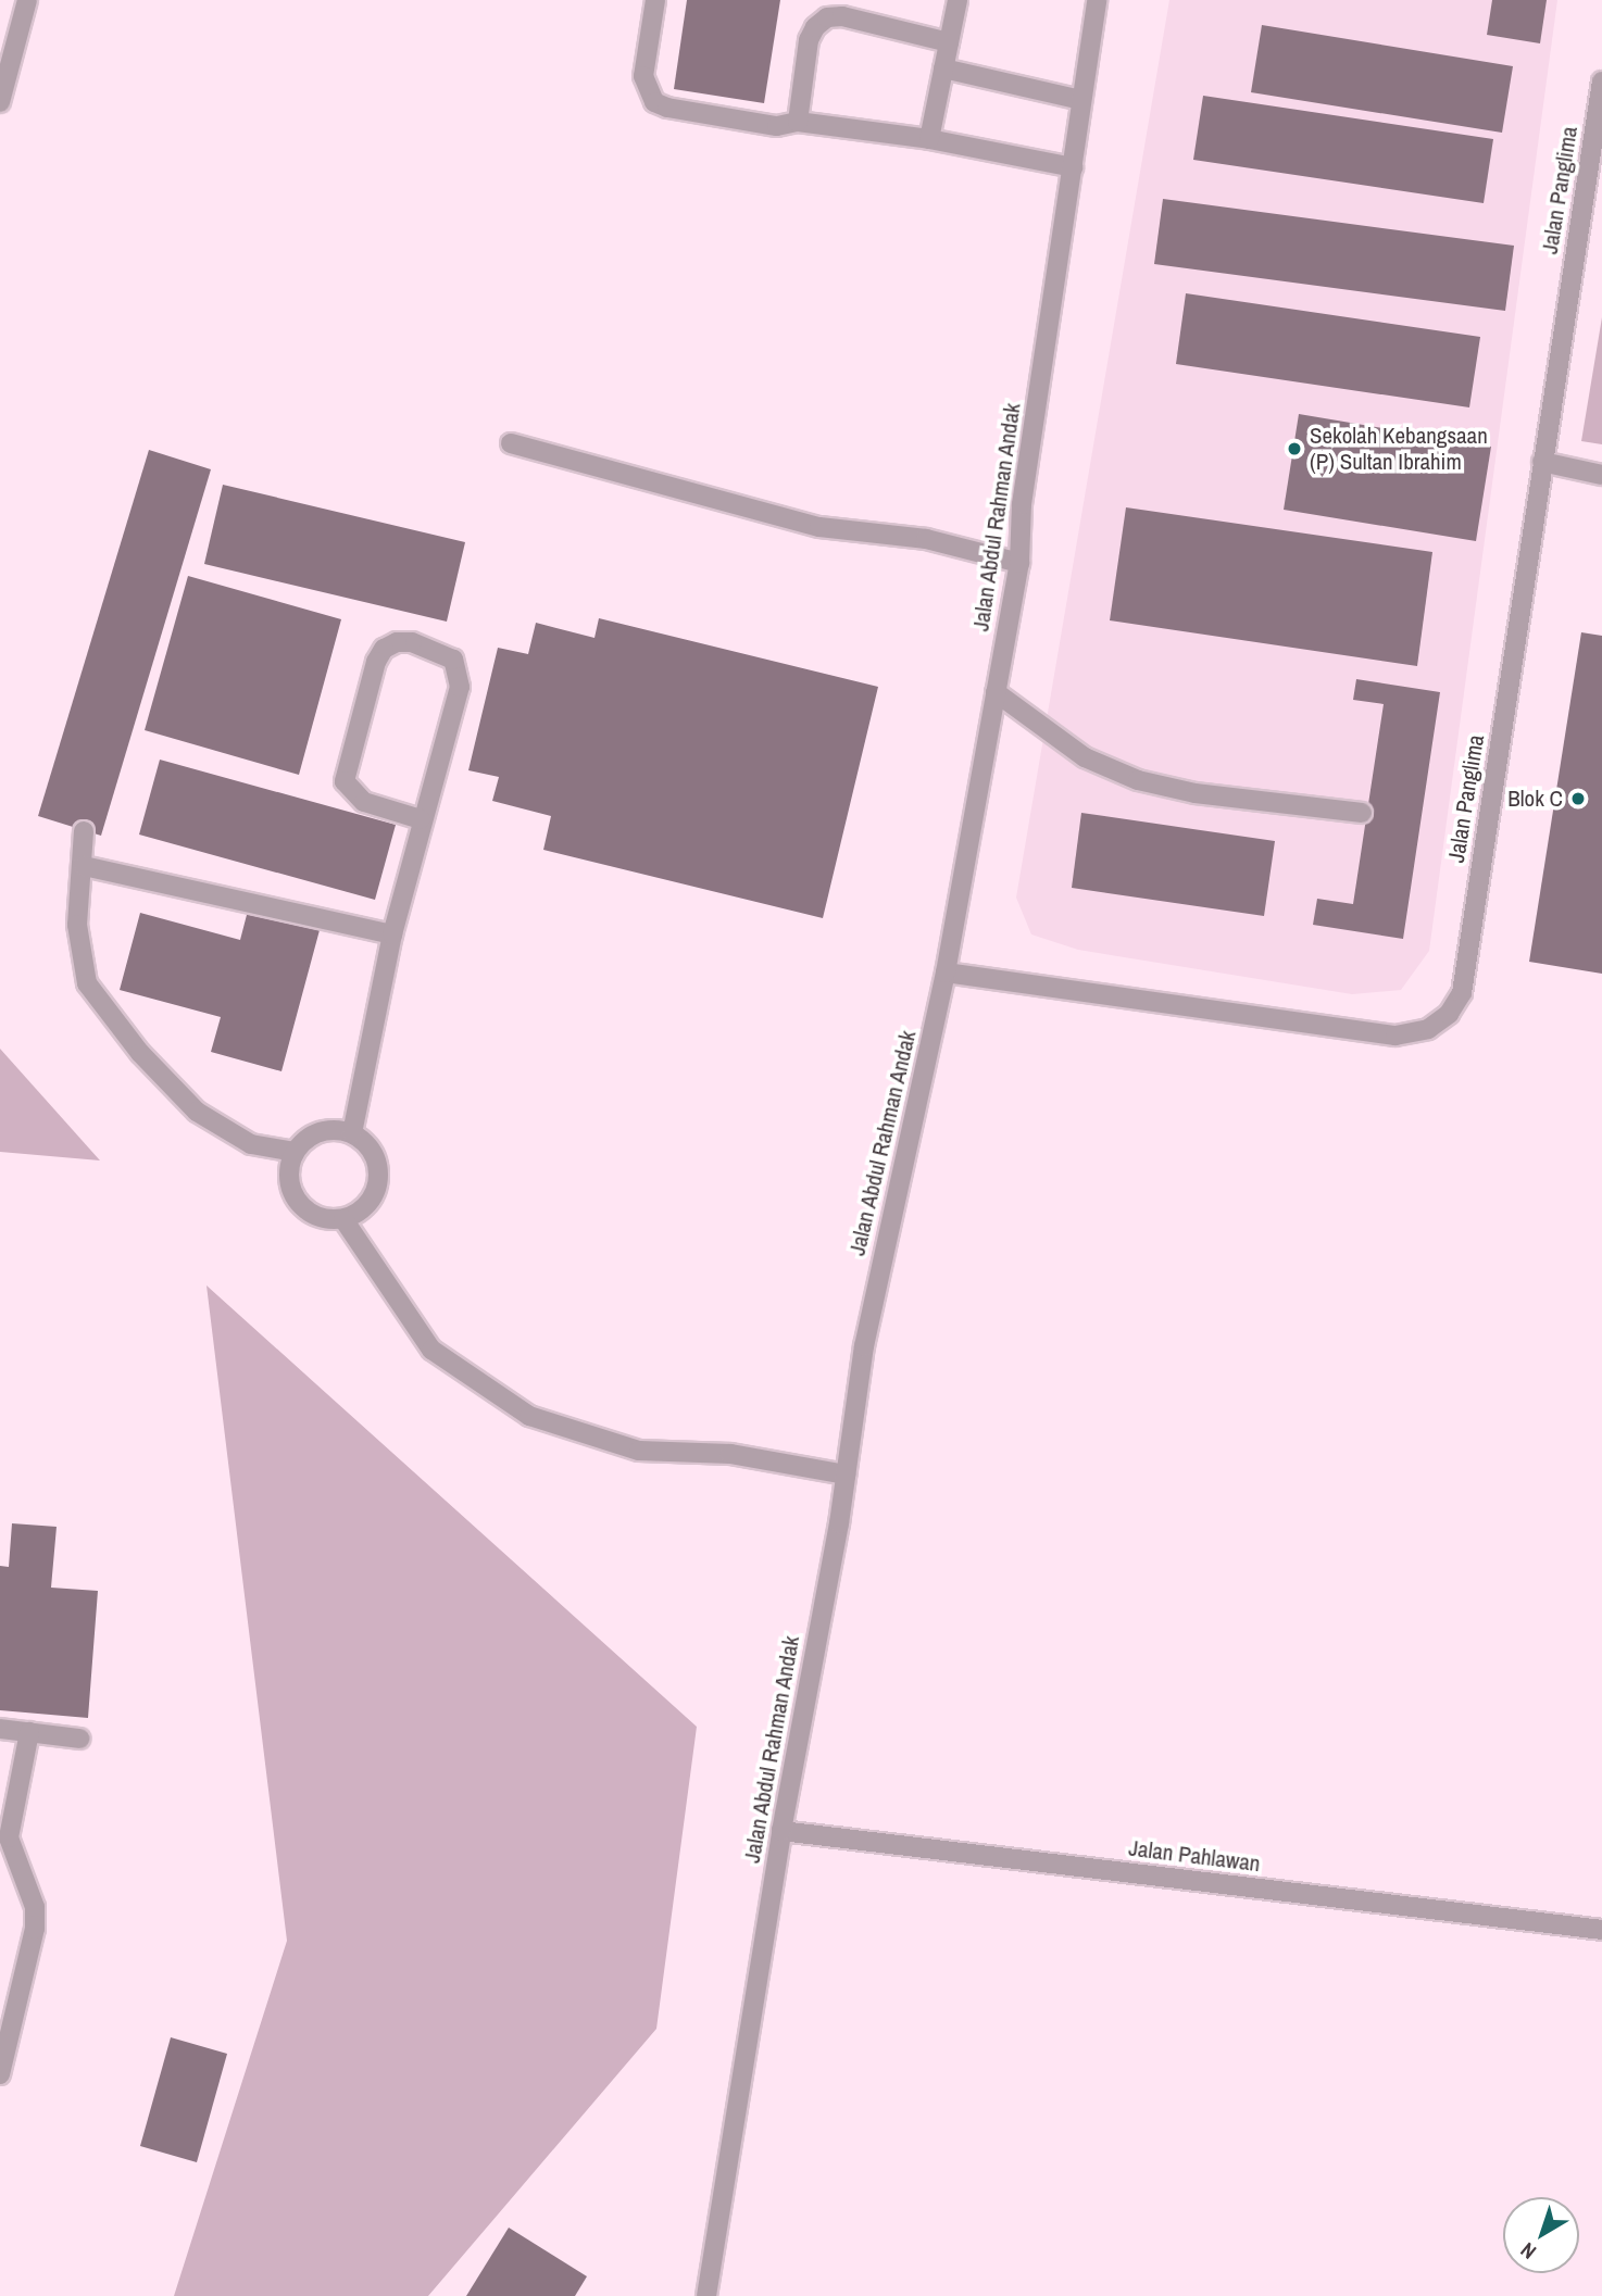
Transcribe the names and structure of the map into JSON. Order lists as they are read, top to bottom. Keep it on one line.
{"streets":{"street":["Jalan Panglima","Jalan Abdul Rahman Andak","Jalan Pahlawan"]},"crossings":[["Jalan Panglima","Jalan Abdul Rahman Andak"],["Jalan Abdul Rahman Andak","Jalan Pahlawan"]],"places":["Sekolah Kebangsaan (P) Sultan Ibrahim","Blok C"],"north":"bottom left"}
